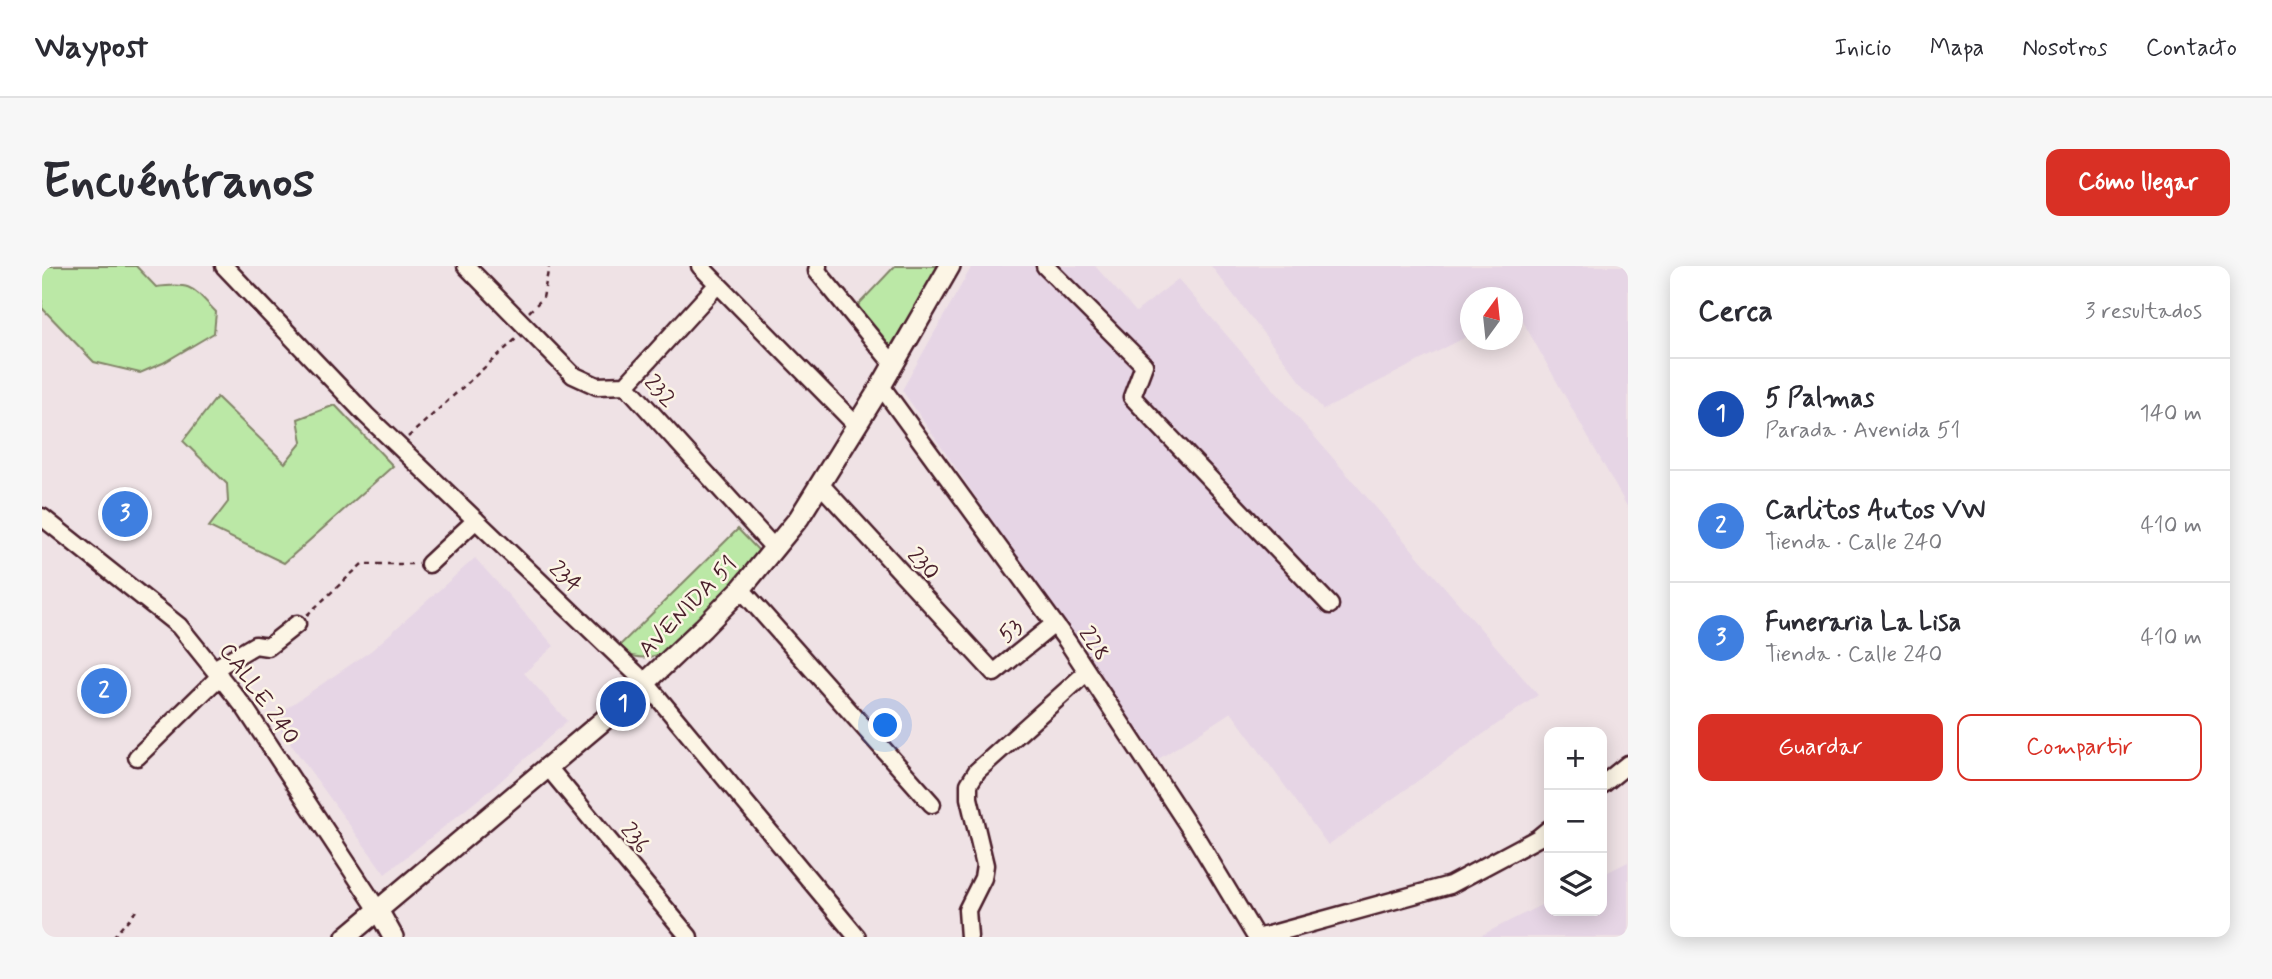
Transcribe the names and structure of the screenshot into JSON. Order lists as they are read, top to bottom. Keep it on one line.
{"streets":{"main road":["AVENIDA 51","CALLE 240"],"street":["232","230","234","53","228","236"]},"crossings":[["232","AVENIDA 51"],["230","AVENIDA 51"],["230","53"],["234","AVENIDA 51"],["AVENIDA 51","228"],["AVENIDA 51","CALLE 240"],["AVENIDA 51","236"],["53","228"]],"north":"top","page":{"header":"Waypost","nav":["Inicio","Mapa","Nosotros","Contacto"],"buttons":["Cómo llegar",["Guardar","Compartir"]],"title":"Encuéntranos","heading":["Cerca","3 resultados"],"list":[{"mark":"1","name":"5 Palmas","note":"Parada · Avenida 51","value":"140 m"},{"mark":"2","name":"Carlitos Autos VW","note":"Tienda · Calle 240","value":"410 m"},{"mark":"3","name":"Funeraria La Lisa","note":"Tienda · Calle 240","value":"410 m"}],"pins":["3","2","1"],"map_buttons":["+","−"]}}
